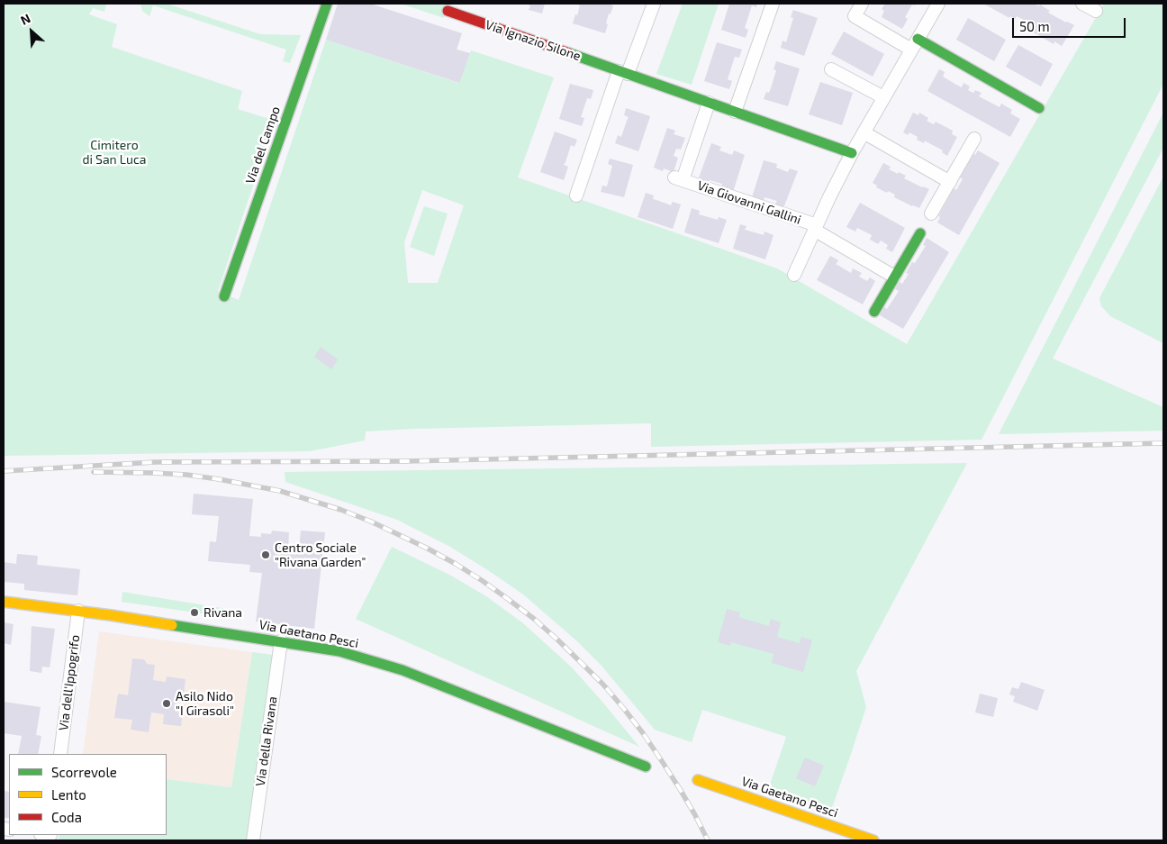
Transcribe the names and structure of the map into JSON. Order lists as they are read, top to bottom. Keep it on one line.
{"streets":{"street":["Via Ignazio Silone","Via del Campo","Via Giovanni Gallini","Via Gaetano Pesci","Via dell'Ippogrifo","Via della Rivana"]},"crossings":[["Via Ignazio Silone","Via Giovanni Gallini"],["Via Gaetano Pesci","Via dell'Ippogrifo"],["Via Gaetano Pesci","Via della Rivana"]],"parks":["Cimitero di San Luca"],"places":["Centro Sociale \"Rivana Garden\"","Rivana","Asilo Nido \"I Girasoli\""],"legend":["Scorrevole","Lento","Coda"],"scale_bar":"50 m","north":"top left"}
